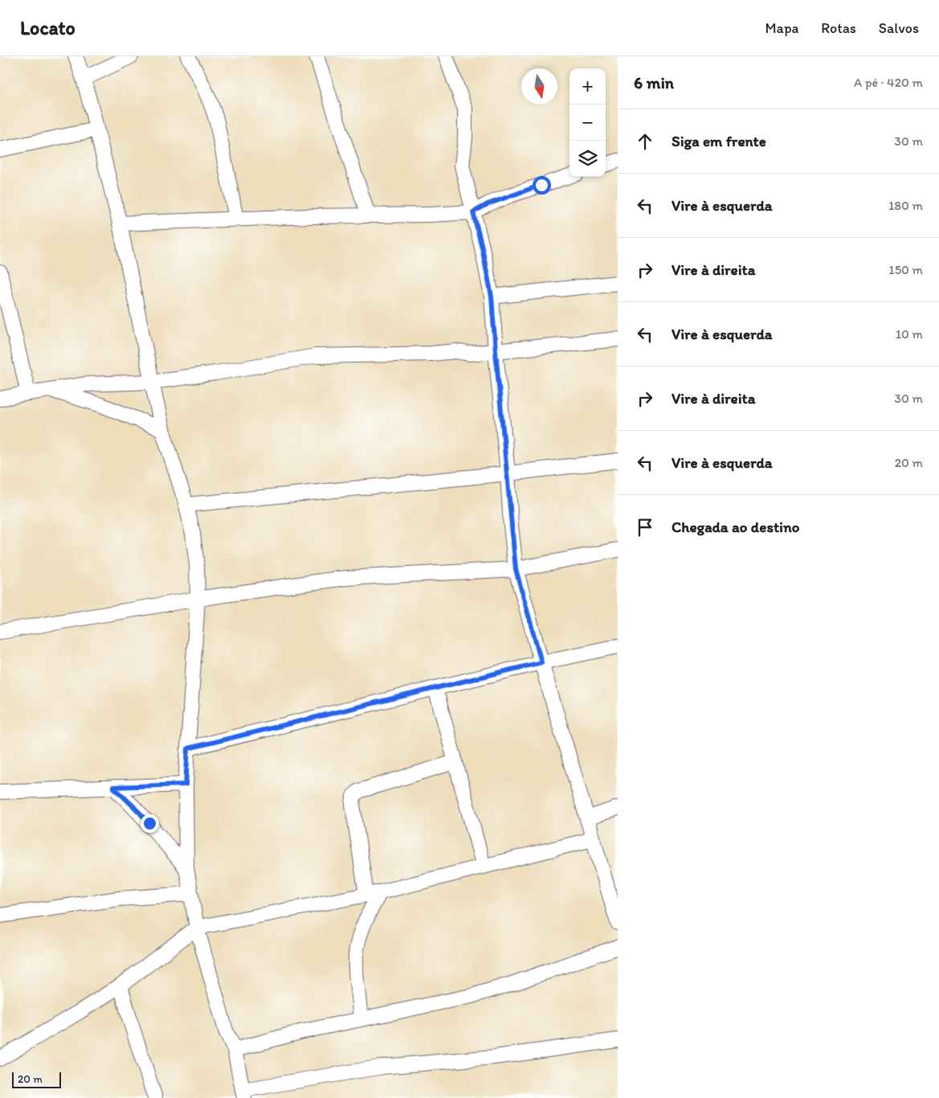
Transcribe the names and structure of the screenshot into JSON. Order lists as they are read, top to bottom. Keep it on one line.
{"scale_bar":"20 m","north":"bottom","page":{"header":"Locato","nav":["Mapa","Rotas","Salvos"],"heading":["6 min","A pé · 420 m"],"map_buttons":["+","−"],"list":[["Siga em frente","30 m"],["Vire à esquerda","180 m"],["Vire à direita","150 m"],["Vire à esquerda","10 m"],["Vire à direita","30 m"],["Vire à esquerda","20 m"],"Chegada ao destino"],"scale":"20 m"}}
